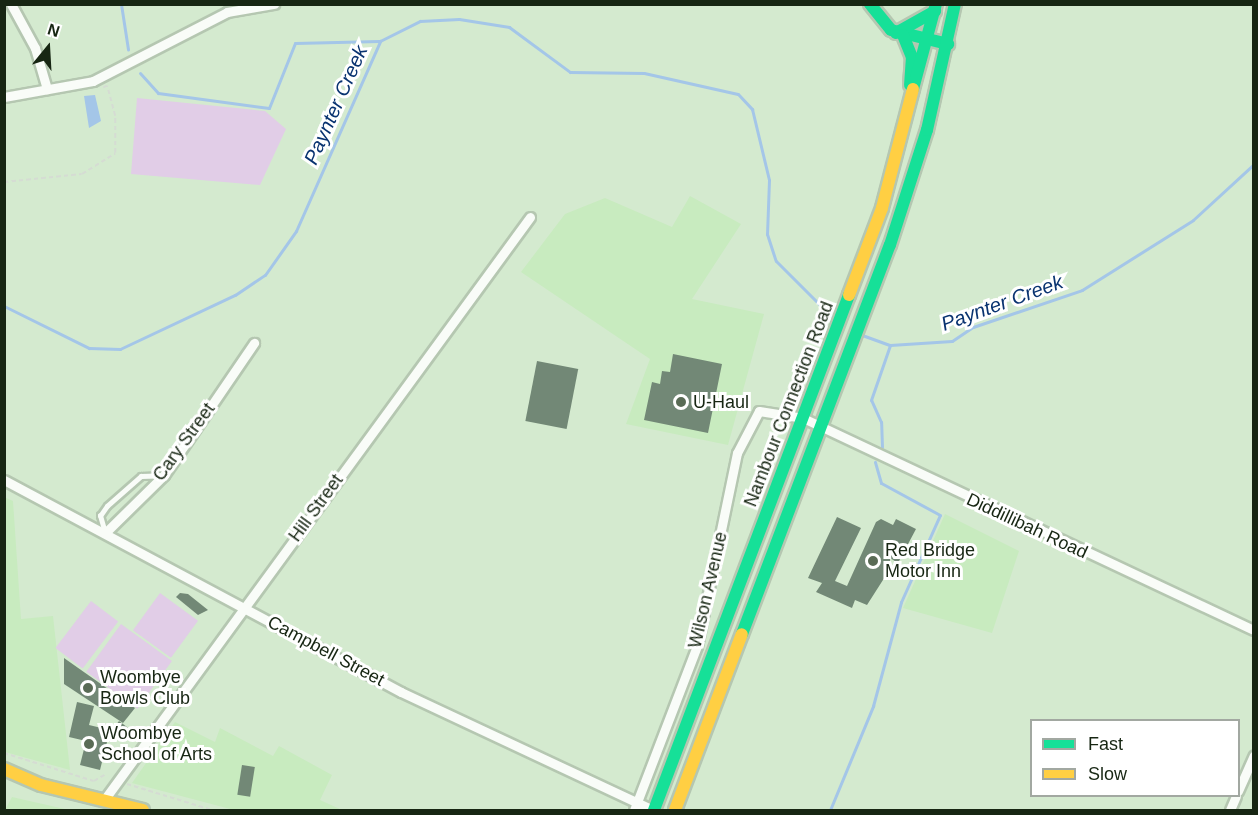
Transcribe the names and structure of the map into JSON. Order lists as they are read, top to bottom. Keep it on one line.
{"streets":{"main road":["Nambour Connection Road"],"street":["Cary Street","Hill Street","Diddillibah Road","Wilson Avenue","Campbell Street"]},"crossings":[["Nambour Connection Road","Diddillibah Road"],["Nambour Connection Road","Wilson Avenue"],["Nambour Connection Road","Campbell Street"],["Cary Street","Campbell Street"],["Hill Street","Campbell Street"],["Diddillibah Road","Wilson Avenue"],["Wilson Avenue","Campbell Street"]],"water":["Paynter Creek"],"places":["U-Haul","Red Bridge Motor Inn","Woombye Bowls Club","Woombye School of Arts"],"legend":["Fast","Slow"],"north":"top"}
